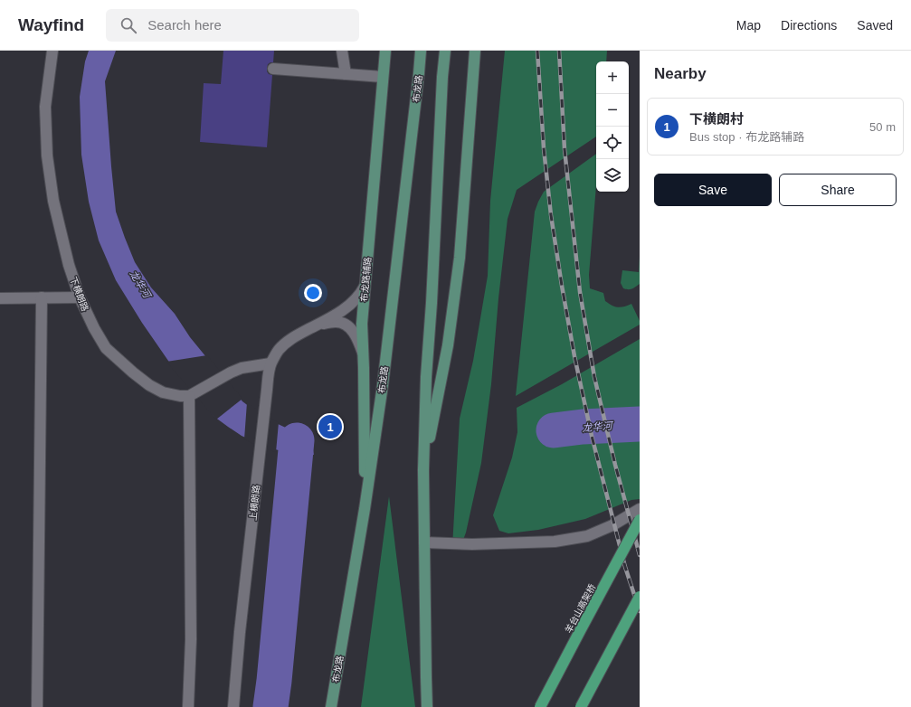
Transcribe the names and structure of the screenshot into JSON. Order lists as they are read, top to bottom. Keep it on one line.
{"streets":{"highway":["羊台山高架桥"],"main road":["布龙路","布龙路辅路"],"street":["下横朗路","上横朗路"]},"crossings":[["布龙路","布龙路辅路"],["布龙路辅路","上横朗路"]],"water":["龙华河"],"page":{"header":"Wayfind","search":"Search here","nav":["Map","Directions","Saved"],"heading":"Nearby","map_buttons":["+","−"],"list":[{"mark":"1","name":"下横朗村","note":"Bus stop · 布龙路辅路","value":"50 m"}],"buttons":["Save","Share"],"pins":"1"}}
